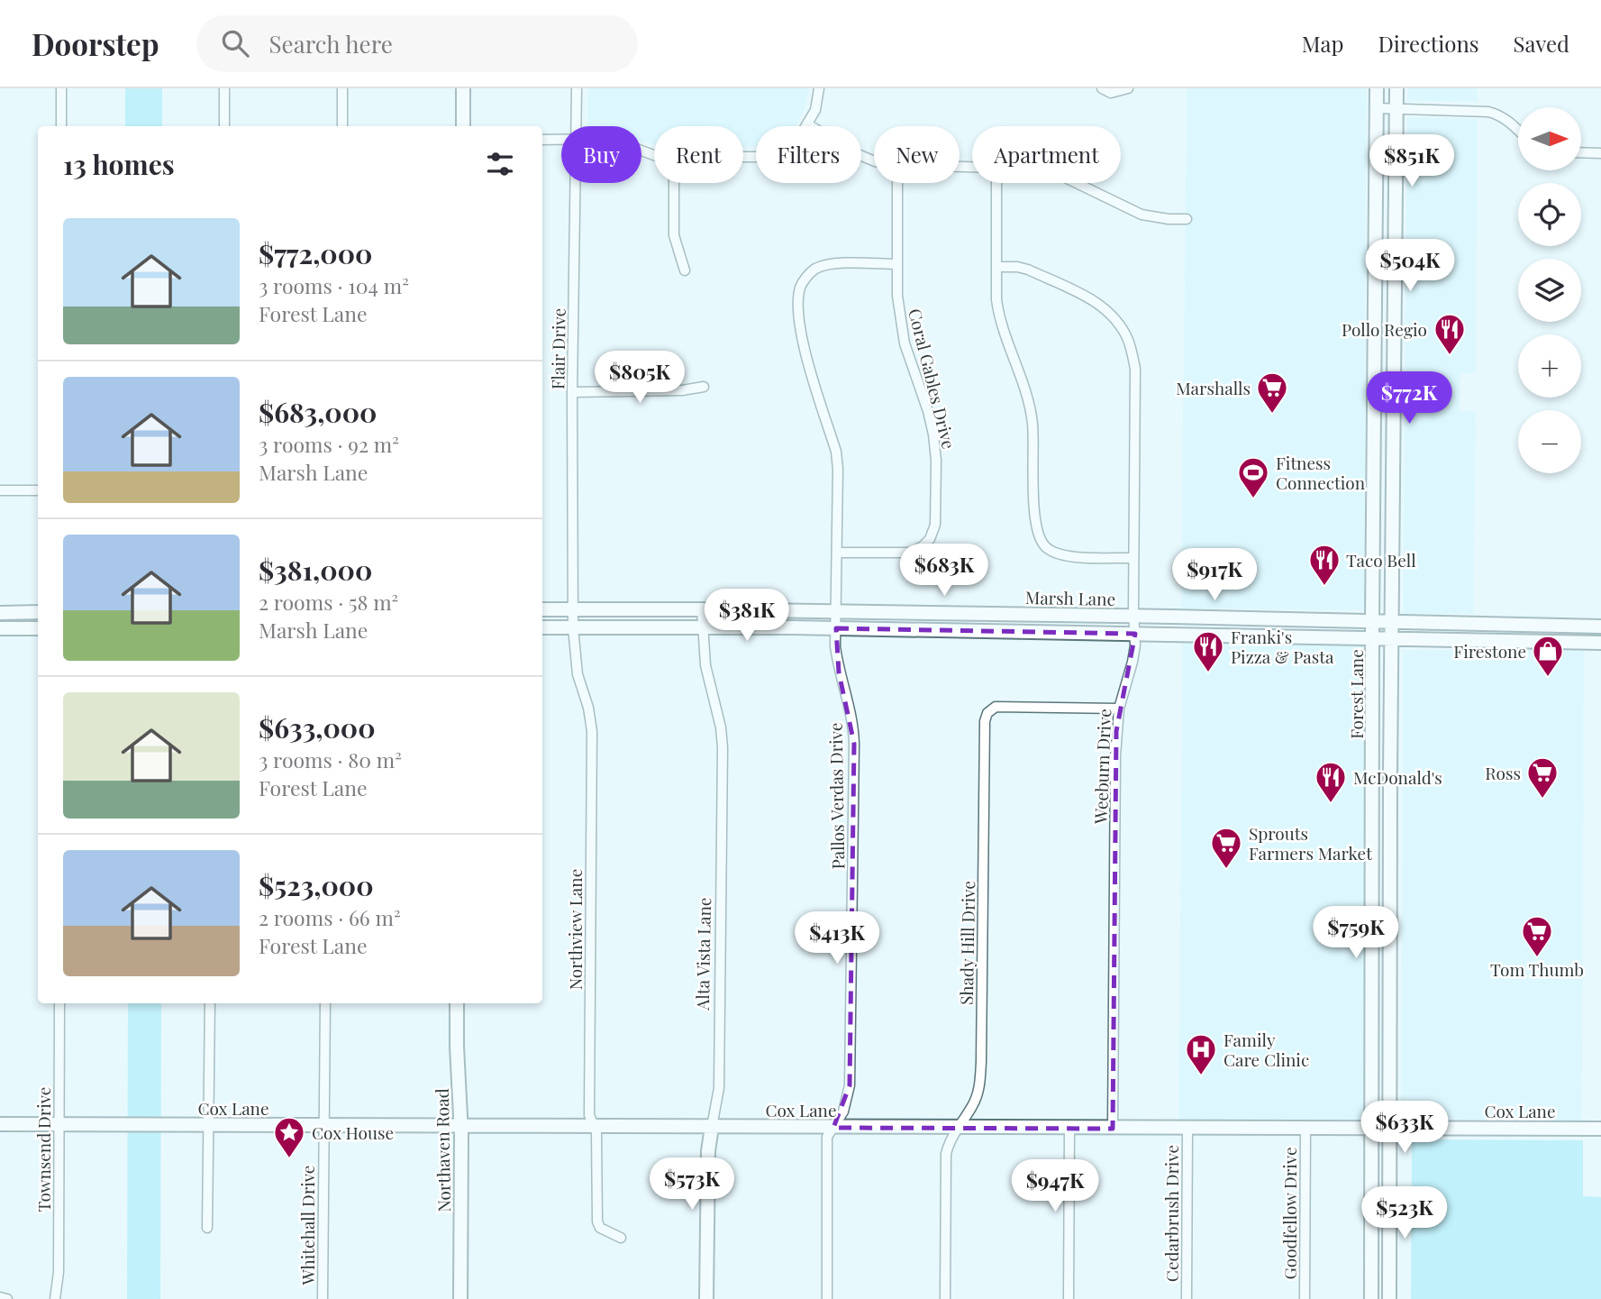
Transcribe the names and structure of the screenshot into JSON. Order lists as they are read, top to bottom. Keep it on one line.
{"streets":{"main road":["Marsh Lane","Forest Lane","Alta Vista Lane","Cox Lane","Northaven Road"],"street":["Flair Drive","Coral Gables Drive","Weeburn Drive","Pallos Verdas Drive","Northview Lane","Shady Hill Drive","Townsend Drive","Cedarbrush Drive","Goodfellow Drive","Whitehall Drive"]},"crossings":[["Flair Drive","Marsh Lane"],["Flair Drive","Northview Lane"],["Coral Gables Drive","Pallos Verdas Drive"],["Marsh Lane","Forest Lane"],["Marsh Lane","Weeburn Drive"],["Marsh Lane","Pallos Verdas Drive"],["Marsh Lane","Northview Lane"],["Marsh Lane","Alta Vista Lane"],["Forest Lane","Cox Lane"],["Weeburn Drive","Shady Hill Drive"],["Weeburn Drive","Cox Lane"],["Pallos Verdas Drive","Cox Lane"],["Northview Lane","Cox Lane"],["Shady Hill Drive","Cox Lane"],["Alta Vista Lane","Cox Lane"],["Cox Lane","Townsend Drive"],["Cox Lane","Northaven Road"],["Cox Lane","Cedarbrush Drive"],["Cox Lane","Goodfellow Drive"],["Cox Lane","Whitehall Drive"]],"places":{"restaurant":["Pollo Regio","Taco Bell","Franki's Pizza & Pasta","McDonald's"],"supermarket":["Marshalls","Ross","Sprouts Farmers Market","Tom Thumb"],"sports":["Fitness Connection"],"shop":["Firestone"],"hospital":["Family Care Clinic"],"place":["Cox House"]},"north":"right","page":{"header":"Doorstep","search":"Search here","nav":["Map","Directions","Saved"],"map_buttons":["+","−"],"chip":["Buy","Rent","Filters","New","Apartment"],"heading":"13 homes","price":["$851K","$504K","$805K","$772K","$683K","$917K","$381K","$759K","$413K","$633K","$573K","$947K","$523K"],"list":[{"name":"$772,000","note":"3 rooms · 104 m² · Forest Lane"},{"name":"$683,000","note":"3 rooms · 92 m² · Marsh Lane"},{"name":"$381,000","note":"2 rooms · 58 m² · Marsh Lane"},{"name":"$633,000","note":"3 rooms · 80 m² · Forest Lane"},{"name":"$523,000","note":"2 rooms · 66 m² · Forest Lane"}]}}
